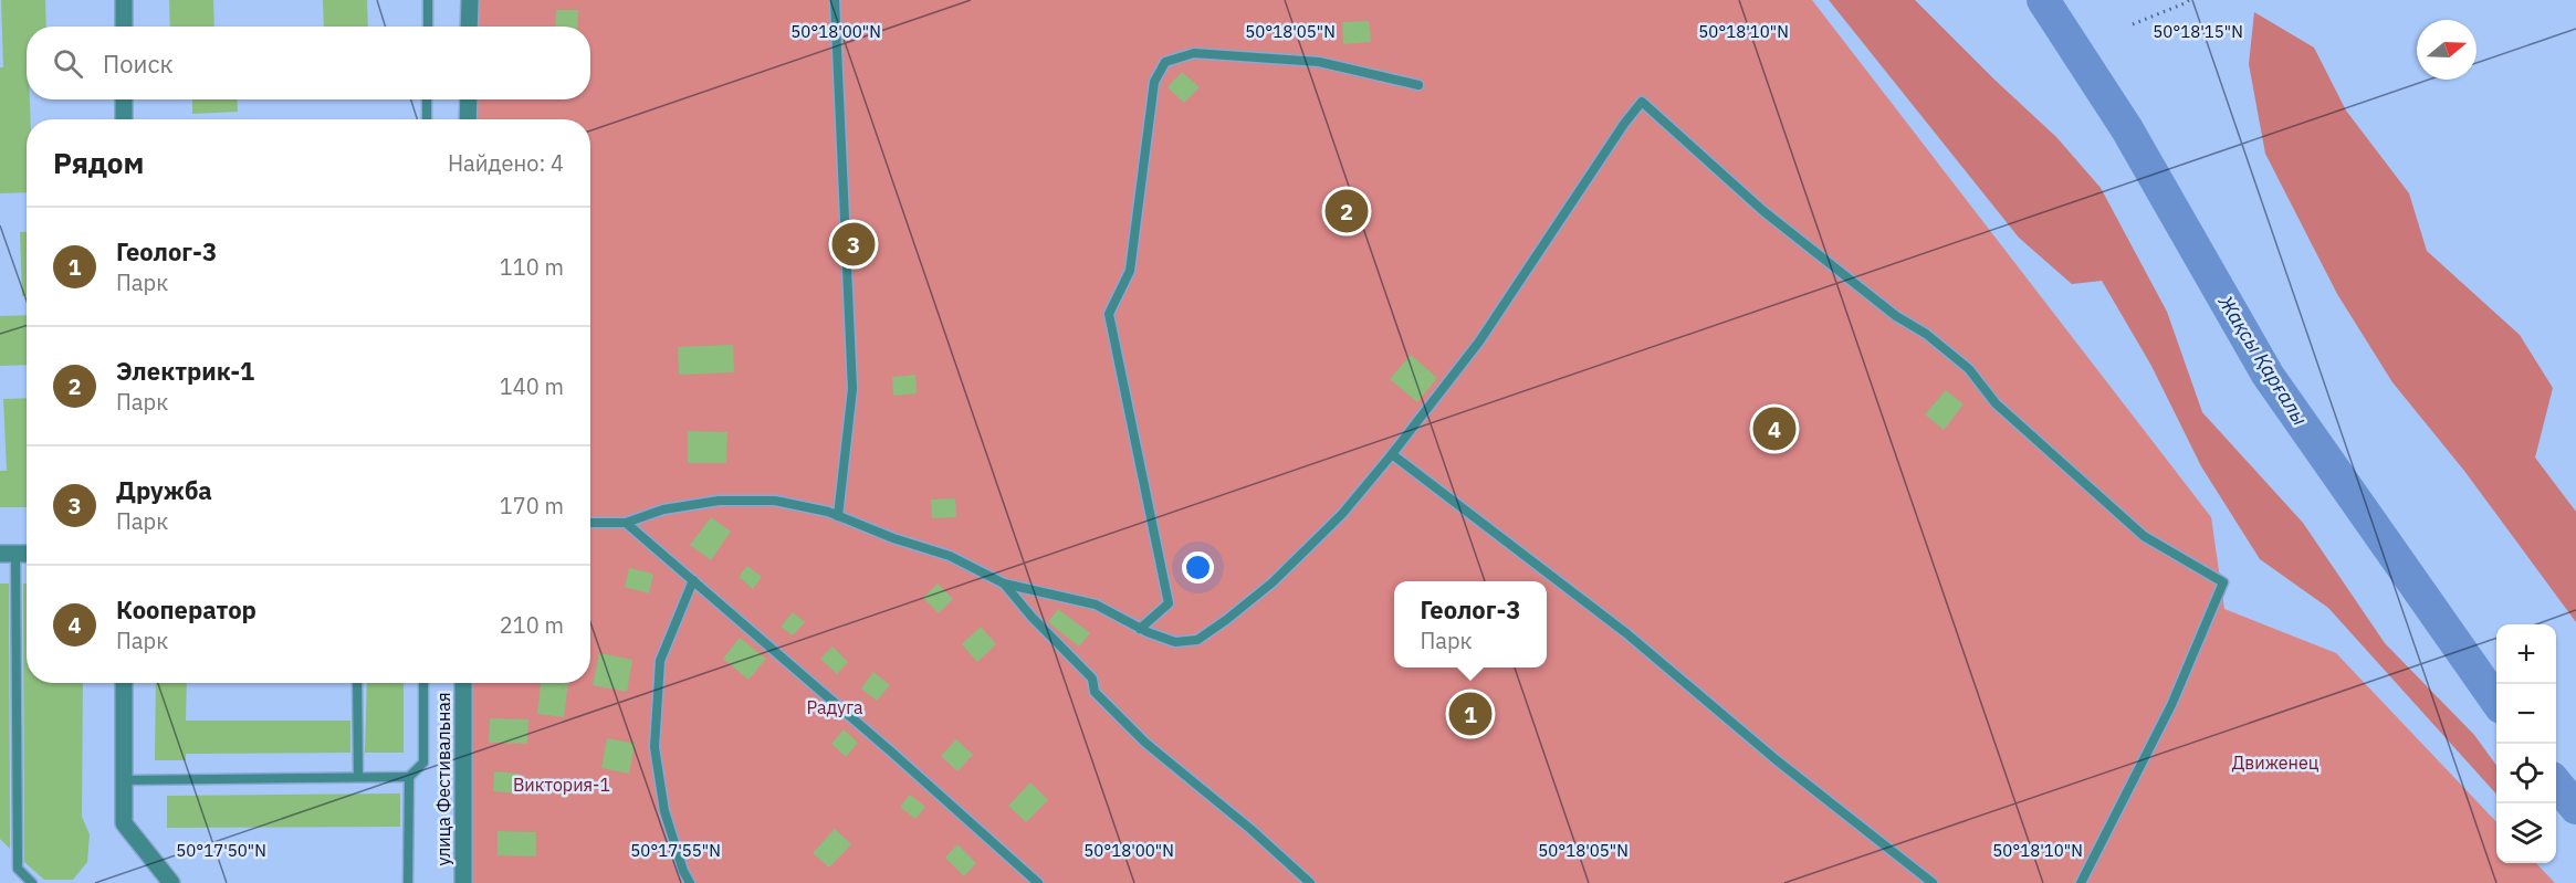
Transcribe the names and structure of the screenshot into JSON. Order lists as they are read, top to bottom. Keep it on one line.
{"streets":{"street":["улица Фестивальная"]},"water":["Жақсы Қарғалы"],"parks":["Радуга","Движенец","Виктория-1"],"north":"right","page":{"search":"Поиск","heading":["Рядом","Найдено: 4"],"pins":["2","3","4","1"],"list":[{"mark":"1","name":"Геолог-3","note":"Парк","value":"110 m"},{"mark":"2","name":"Электрик-1","note":"Парк","value":"140 m"},{"mark":"3","name":"Дружба","note":"Парк","value":"170 m"},{"mark":"4","name":"Кооператор","note":"Парк","value":"210 m"}],"popup":["Геолог-3","Парк"],"map_buttons":["+","−"]},"coordinates":["50°18'00\"N","50°18'05\"N","50°18'10\"N","50°18'15\"N","50°17'50\"N","50°17'55\"N"]}
